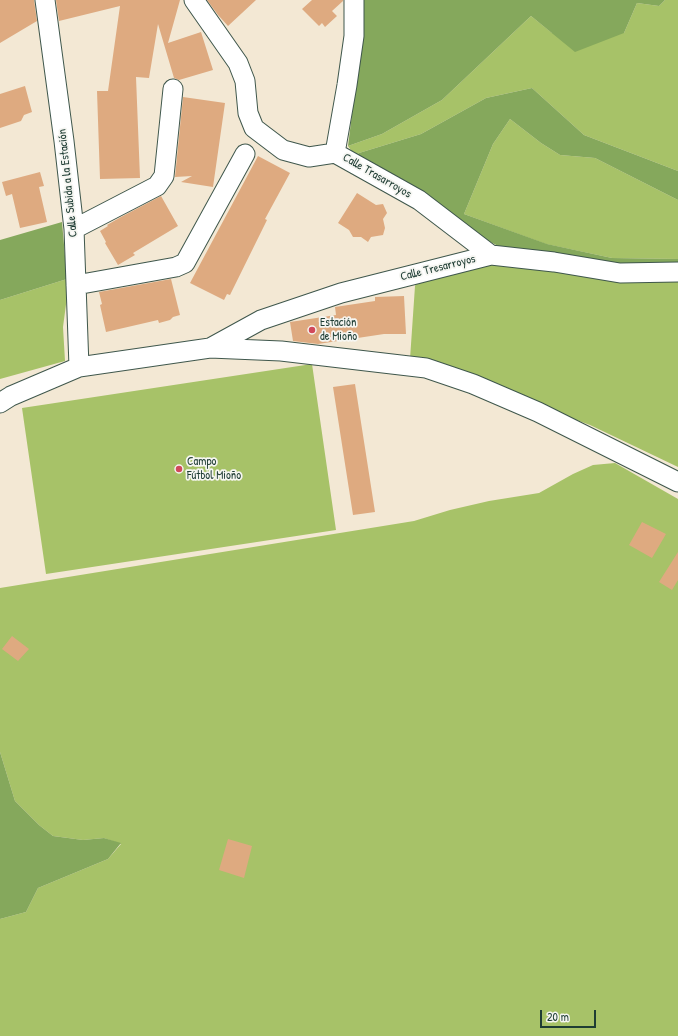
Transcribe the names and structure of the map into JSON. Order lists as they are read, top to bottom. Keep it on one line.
{"streets":{"street":["Calle Trasarroyos","Calle Subida a la Estación","Calle Tresarroyos"]},"crossings":[["Calle Trasarroyos","Calle Tresarroyos"]],"places":["Estación de Mioño","Campo Fútbol Mioño"],"scale_bar":"20 m"}
